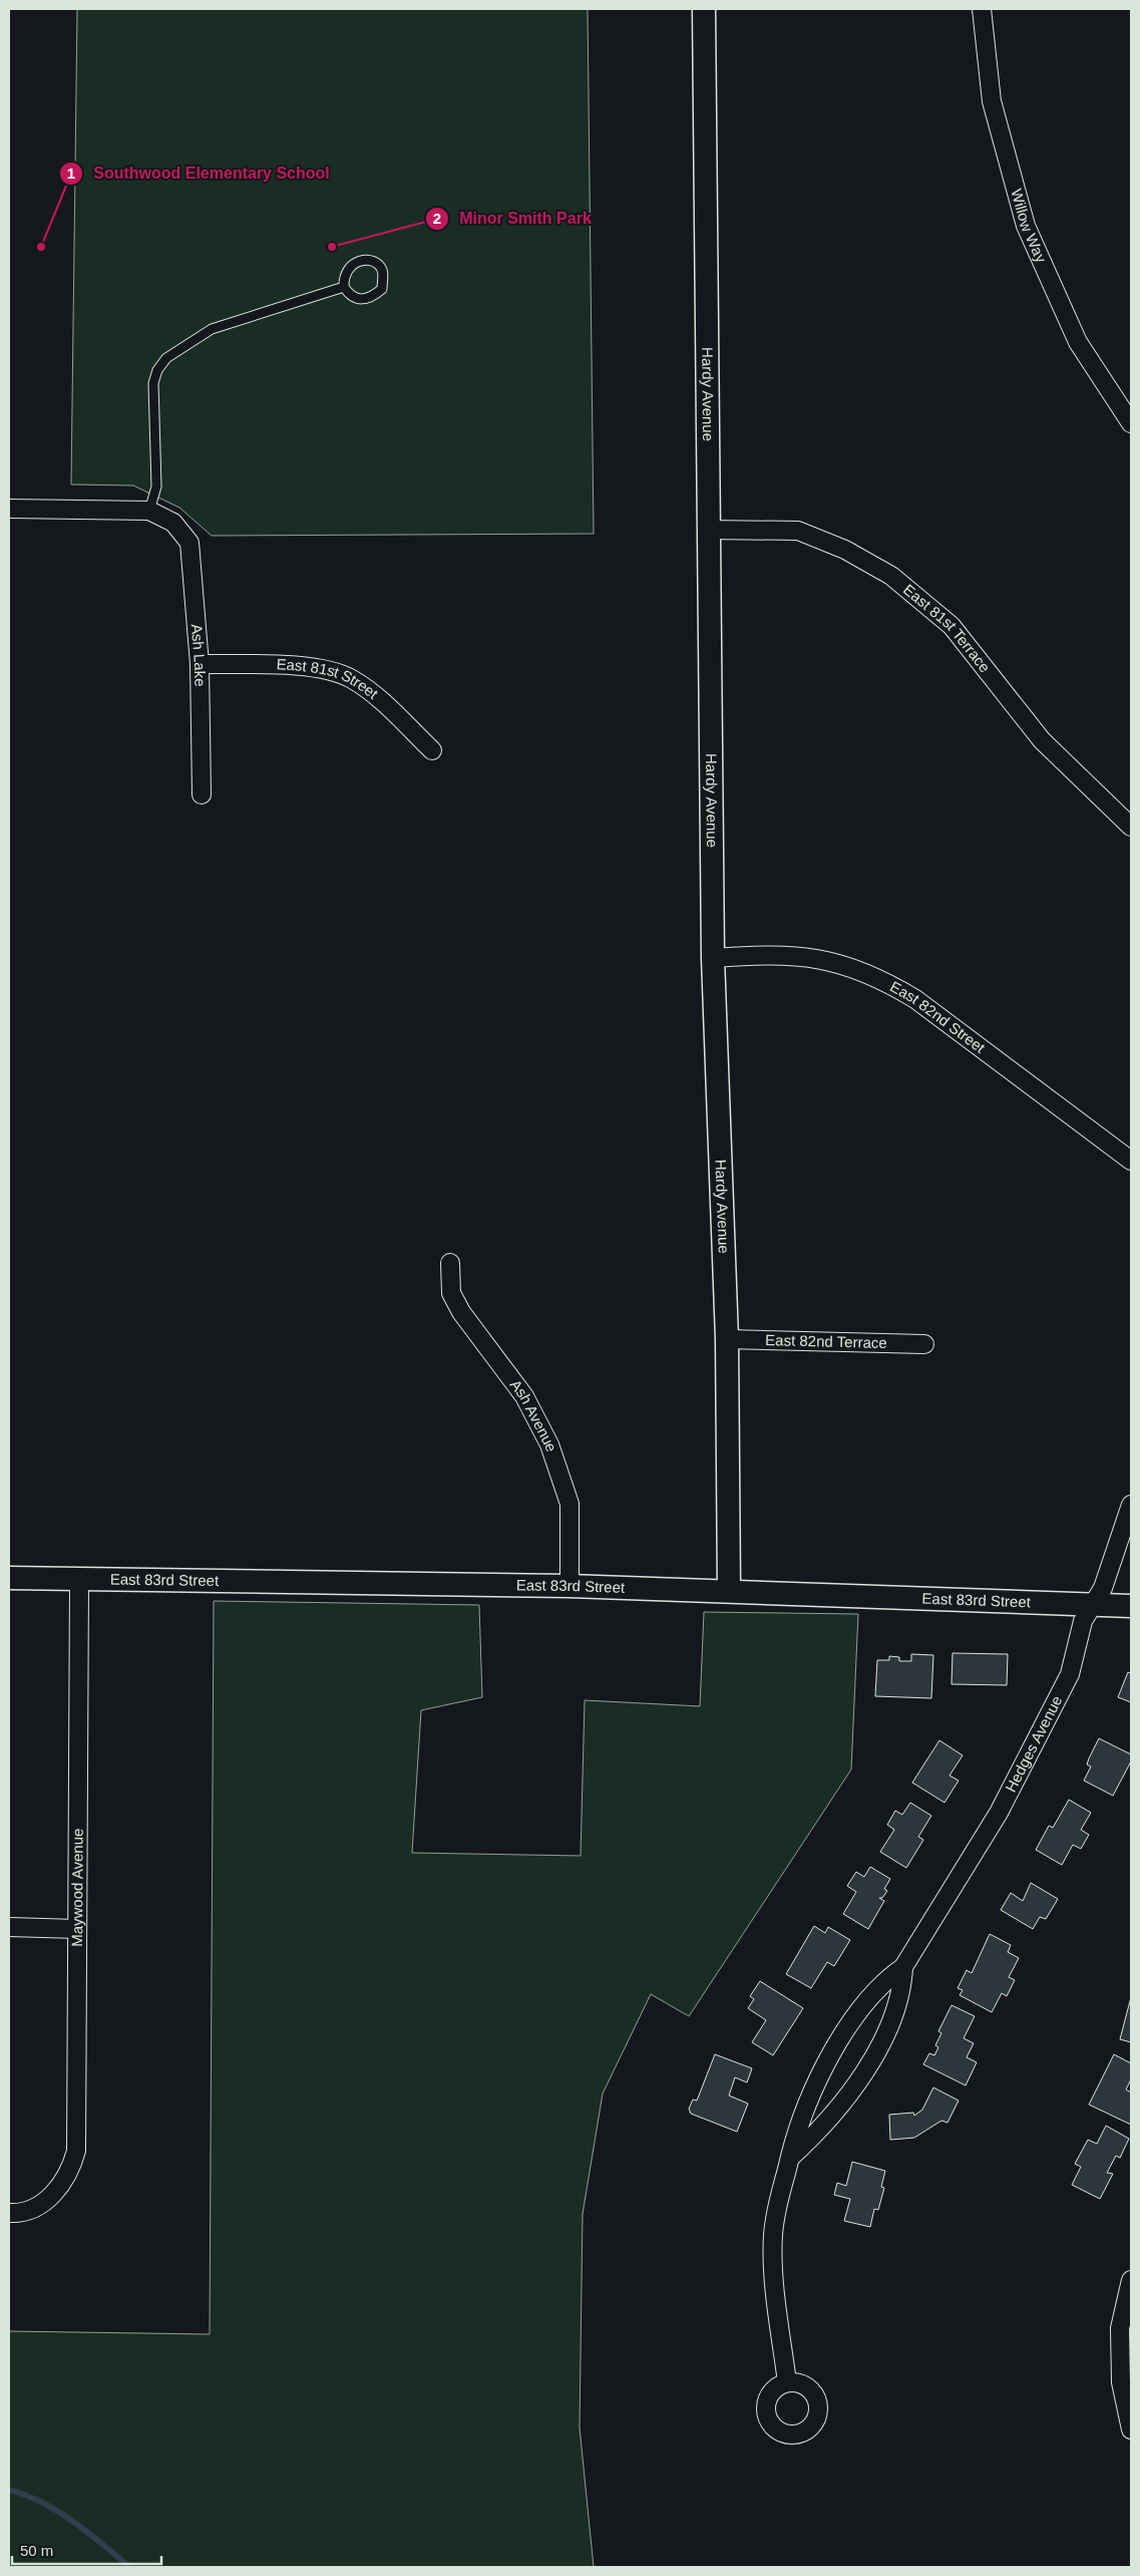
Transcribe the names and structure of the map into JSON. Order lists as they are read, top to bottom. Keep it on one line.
{"streets":{"street":["Willow Way","Hardy Avenue","East 81st Terrace","Ash Lake","East 81st Street","East 82nd Street","East 82nd Terrace","Ash Avenue","East 83rd Street","Hedges Avenue","Maywood Avenue"]},"crossings":[["Hardy Avenue","East 81st Terrace"],["Hardy Avenue","East 82nd Street"],["Hardy Avenue","East 82nd Terrace"],["Hardy Avenue","East 83rd Street"],["Ash Lake","East 81st Street"],["Ash Avenue","East 83rd Street"],["East 83rd Street","Hedges Avenue"],["East 83rd Street","Maywood Avenue"]],"places":["Southwood Elementary School","Minor Smith Park"],"scale_bar":"50 m"}
